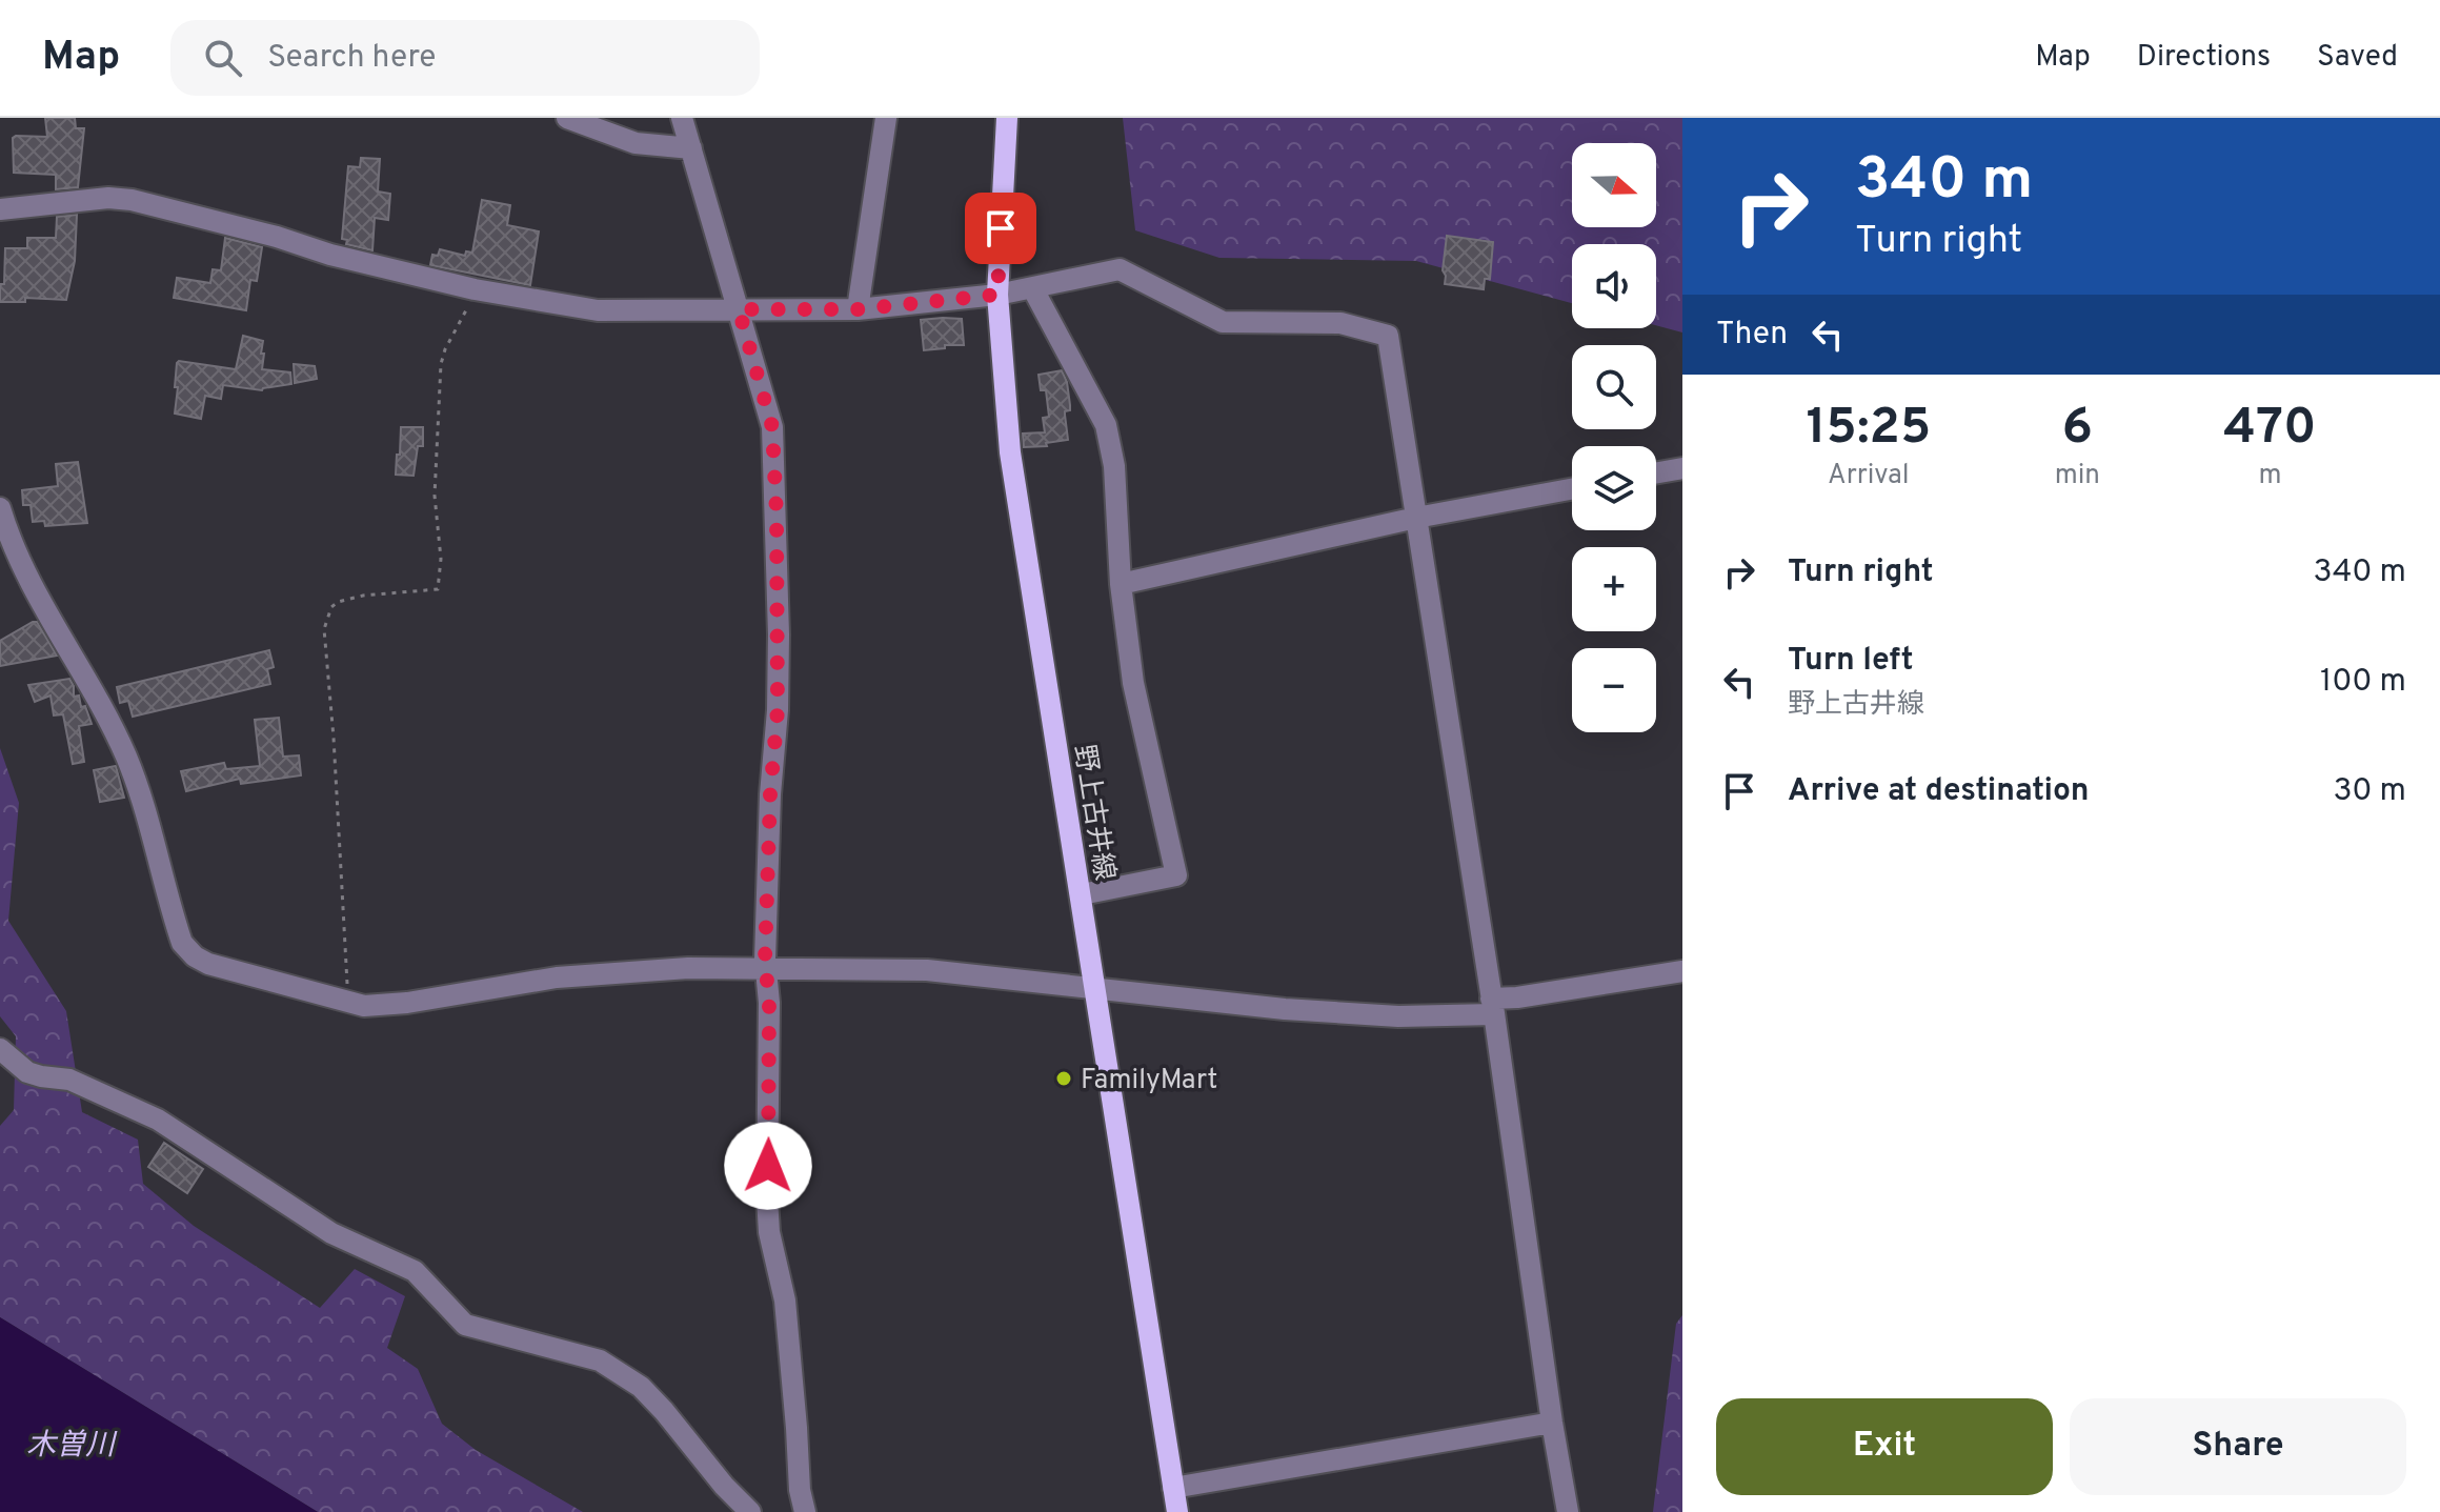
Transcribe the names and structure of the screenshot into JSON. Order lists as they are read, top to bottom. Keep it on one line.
{"streets":{"main road":["野上古井線"]},"water":["木曽川"],"places":["FamilyMart"],"north":"right","page":{"header":"Map","search":"Search here","nav":["Map","Directions","Saved"],"turn":["340 m","Turn right"],"map_buttons":["+","−"],"then":"Then","eta":["15:25","Arrival","6","min","470","m"],"list":[{"name":"Turn right","value":"340 m"},{"name":"Turn left","note":"野上古井線","value":"100 m"},{"name":"Arrive at destination","value":"30 m"}],"buttons":["Exit","Share"]}}
